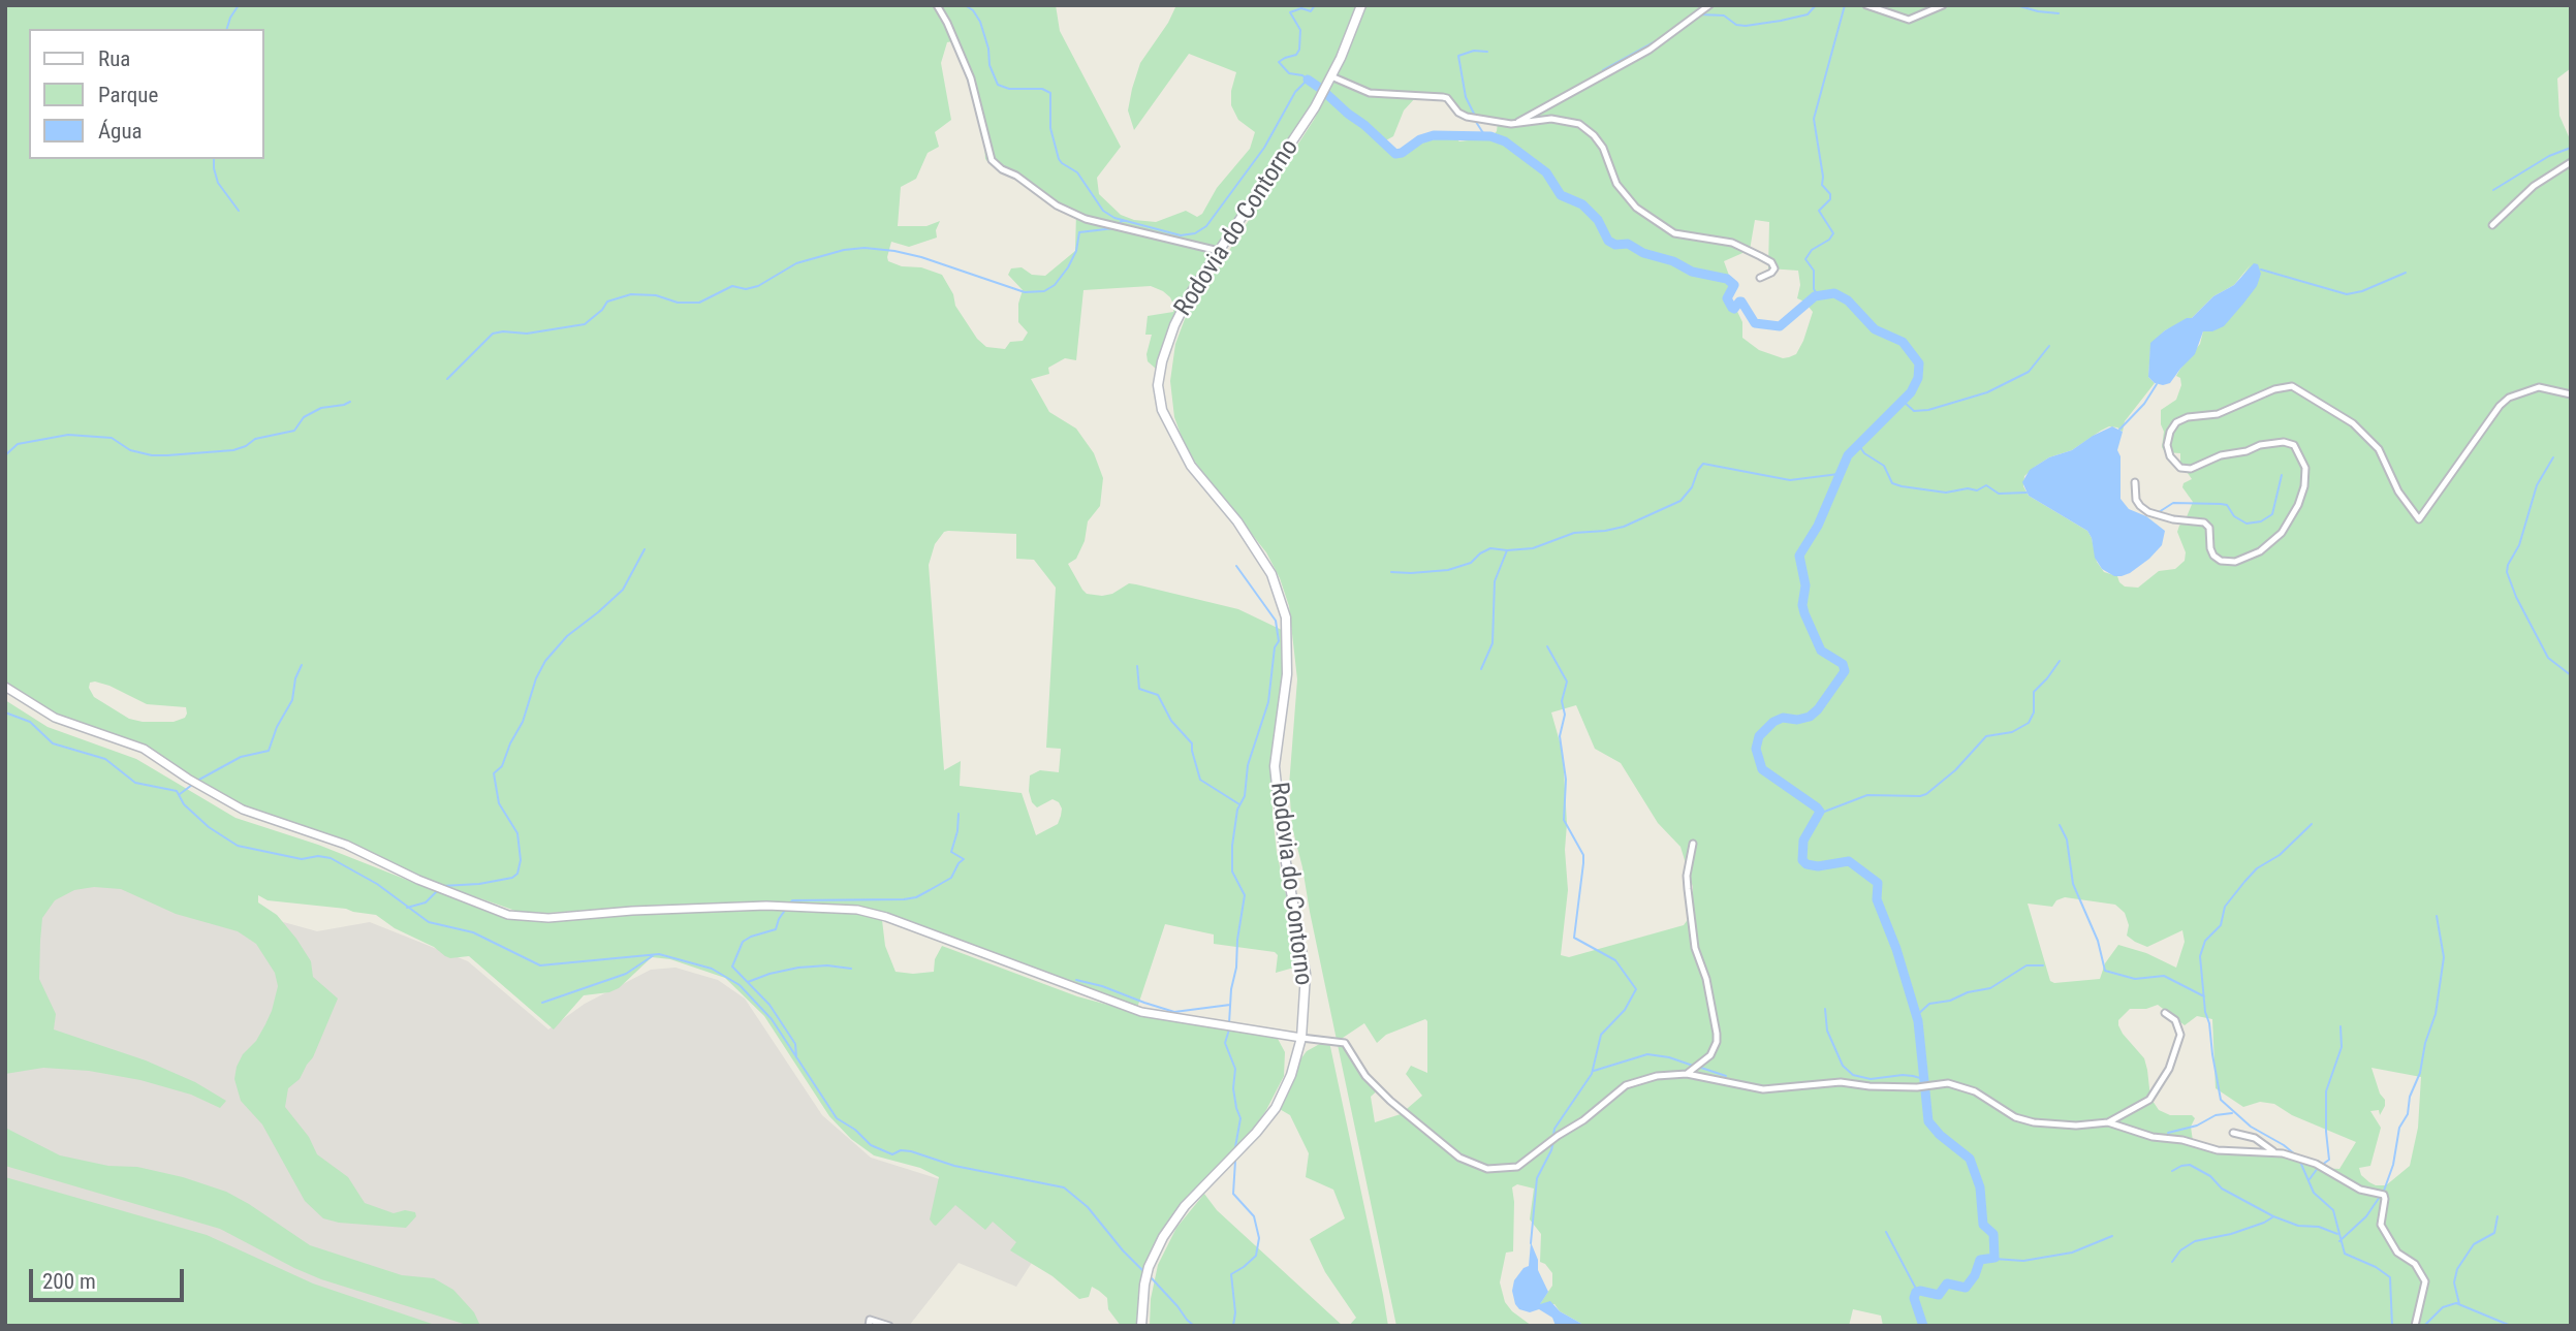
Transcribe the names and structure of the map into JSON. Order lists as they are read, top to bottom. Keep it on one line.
{"streets":{"main road":["Rodovia do Contorno"]},"legend":["Rua","Parque","Água"],"scale_bar":"200 m"}
